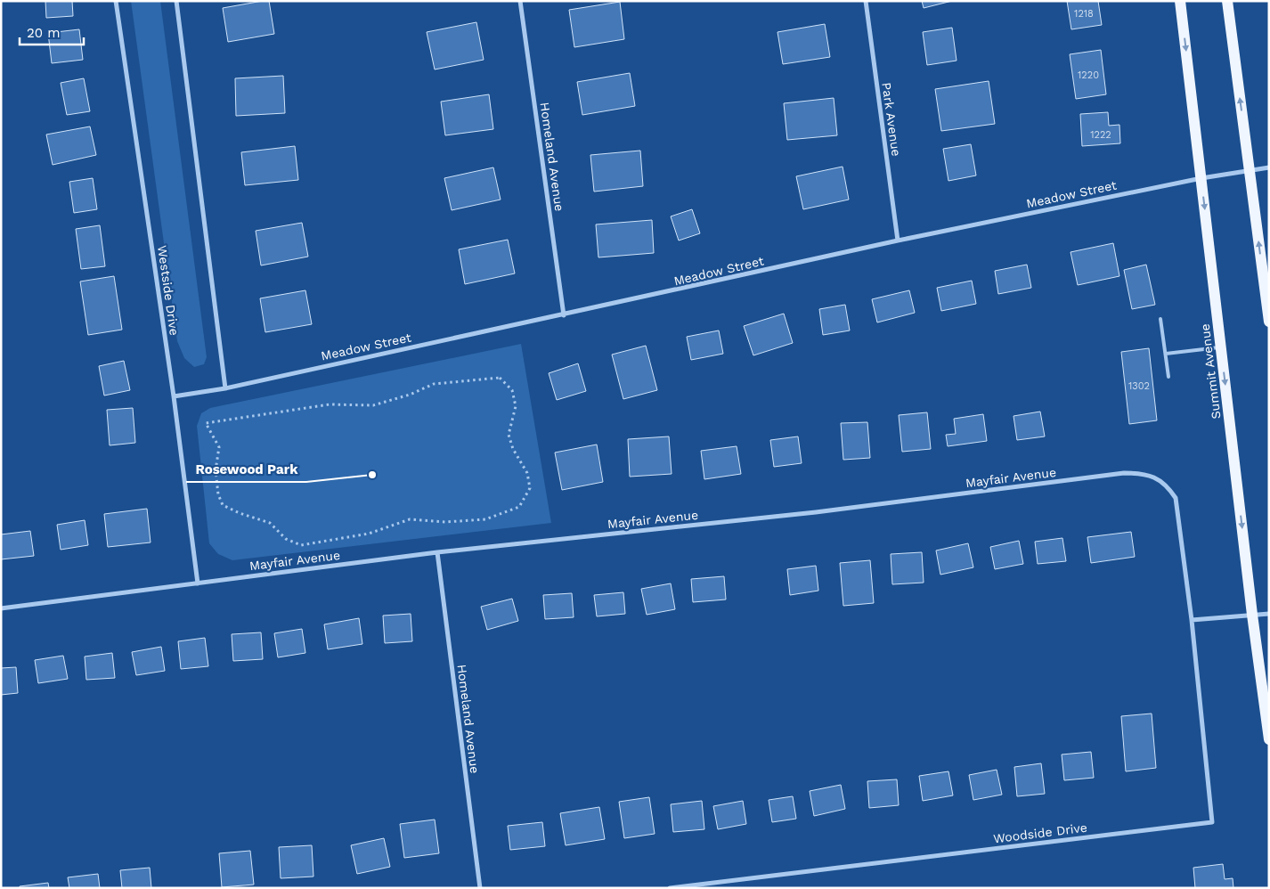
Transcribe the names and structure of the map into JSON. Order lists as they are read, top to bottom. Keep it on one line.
{"streets":{"main road":["Summit Avenue"],"street":["Park Avenue","Homeland Avenue","Meadow Street","Westside Drive","Mayfair Avenue","Woodside Drive"]},"crossings":[["Park Avenue","Meadow Street"],["Homeland Avenue","Meadow Street"],["Homeland Avenue","Mayfair Avenue"],["Meadow Street","Westside Drive"],["Meadow Street","Summit Avenue"],["Westside Drive","Mayfair Avenue"],["Mayfair Avenue","Woodside Drive"]],"places":["Rosewood Park"],"house_numbers":["1218","1220","1222","1302"],"scale_bar":"20 m"}
